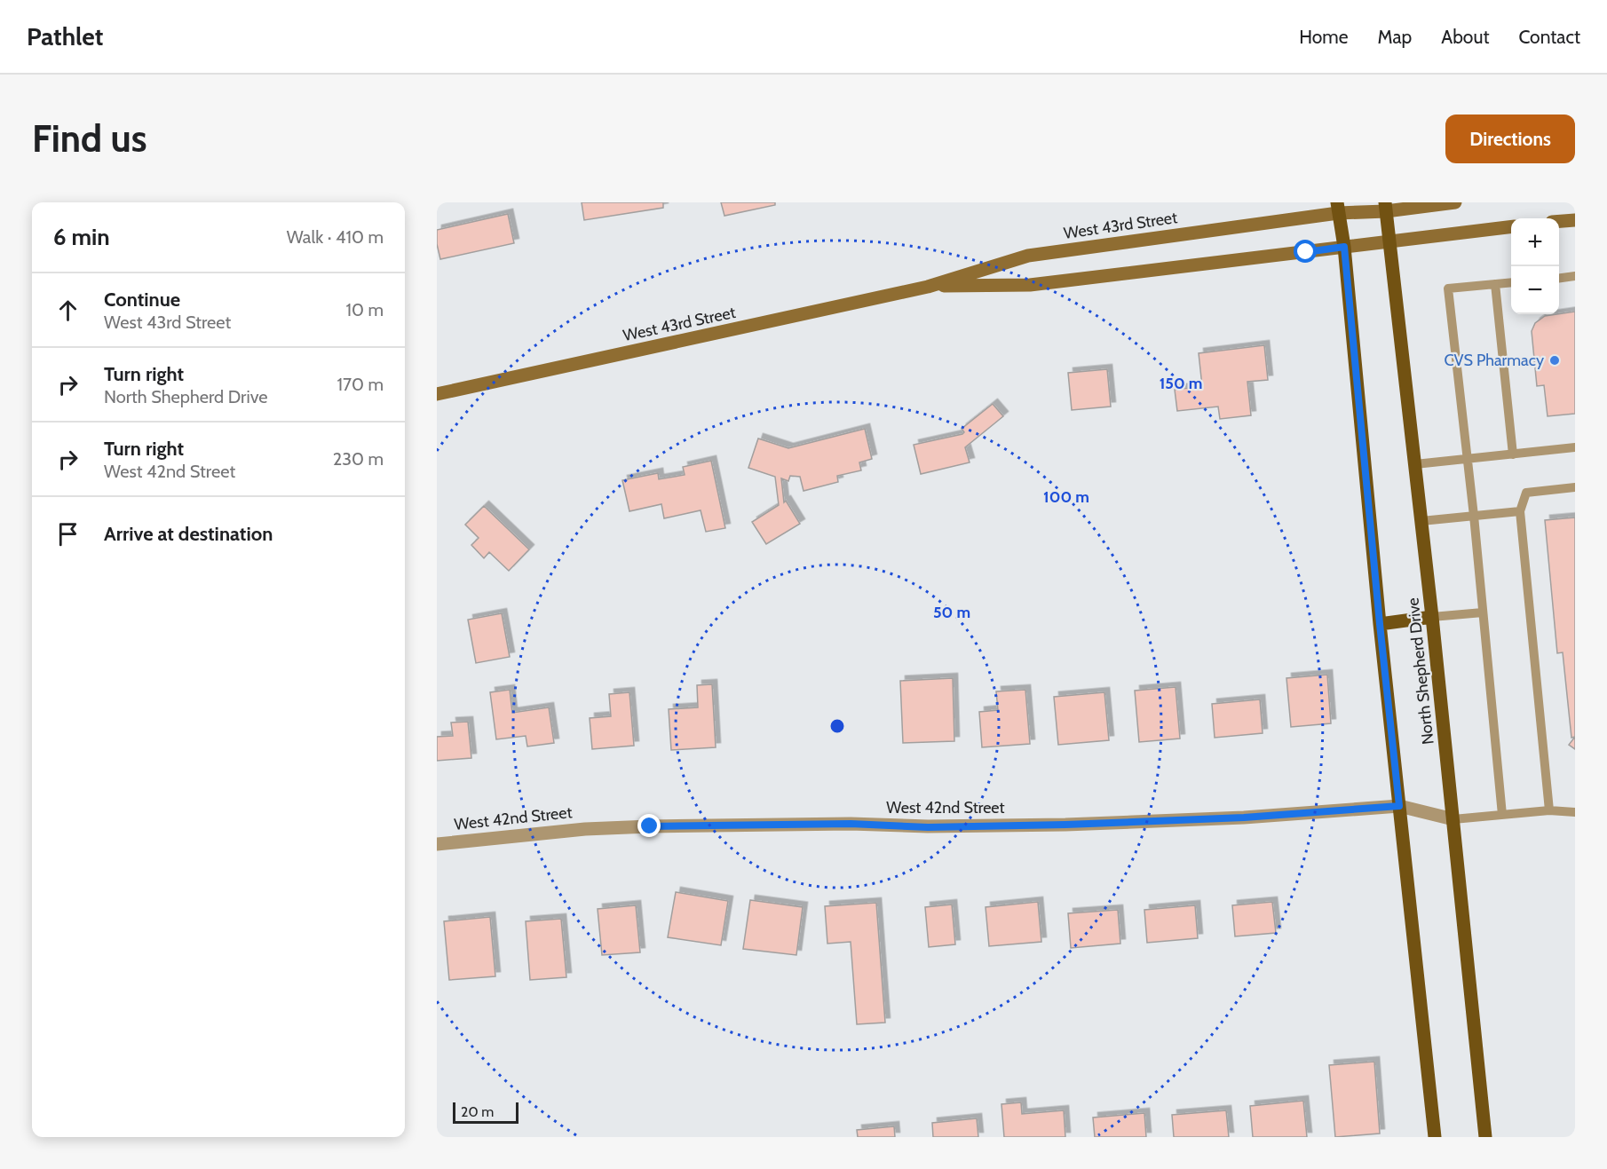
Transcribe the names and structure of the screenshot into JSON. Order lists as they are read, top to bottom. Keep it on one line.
{"streets":{"main road":["West 43rd Street","North Shepherd Drive"],"street":["West 42nd Street"]},"crossings":[["West 43rd Street","North Shepherd Drive"],["North Shepherd Drive","West 42nd Street"]],"places":["CVS Pharmacy"],"scale_bar":"20 m","page":{"header":"Pathlet","nav":["Home","Map","About","Contact"],"buttons":"Directions","title":"Find us","heading":["6 min","Walk · 410 m"],"map_buttons":["+","−"],"list":[["Continue","West 43rd Street","10 m"],["Turn right","North Shepherd Drive","170 m"],["Turn right","West 42nd Street","230 m"],"Arrive at destination"],"scale":"20 m"},"rings":["150 m","100 m","50 m"]}
